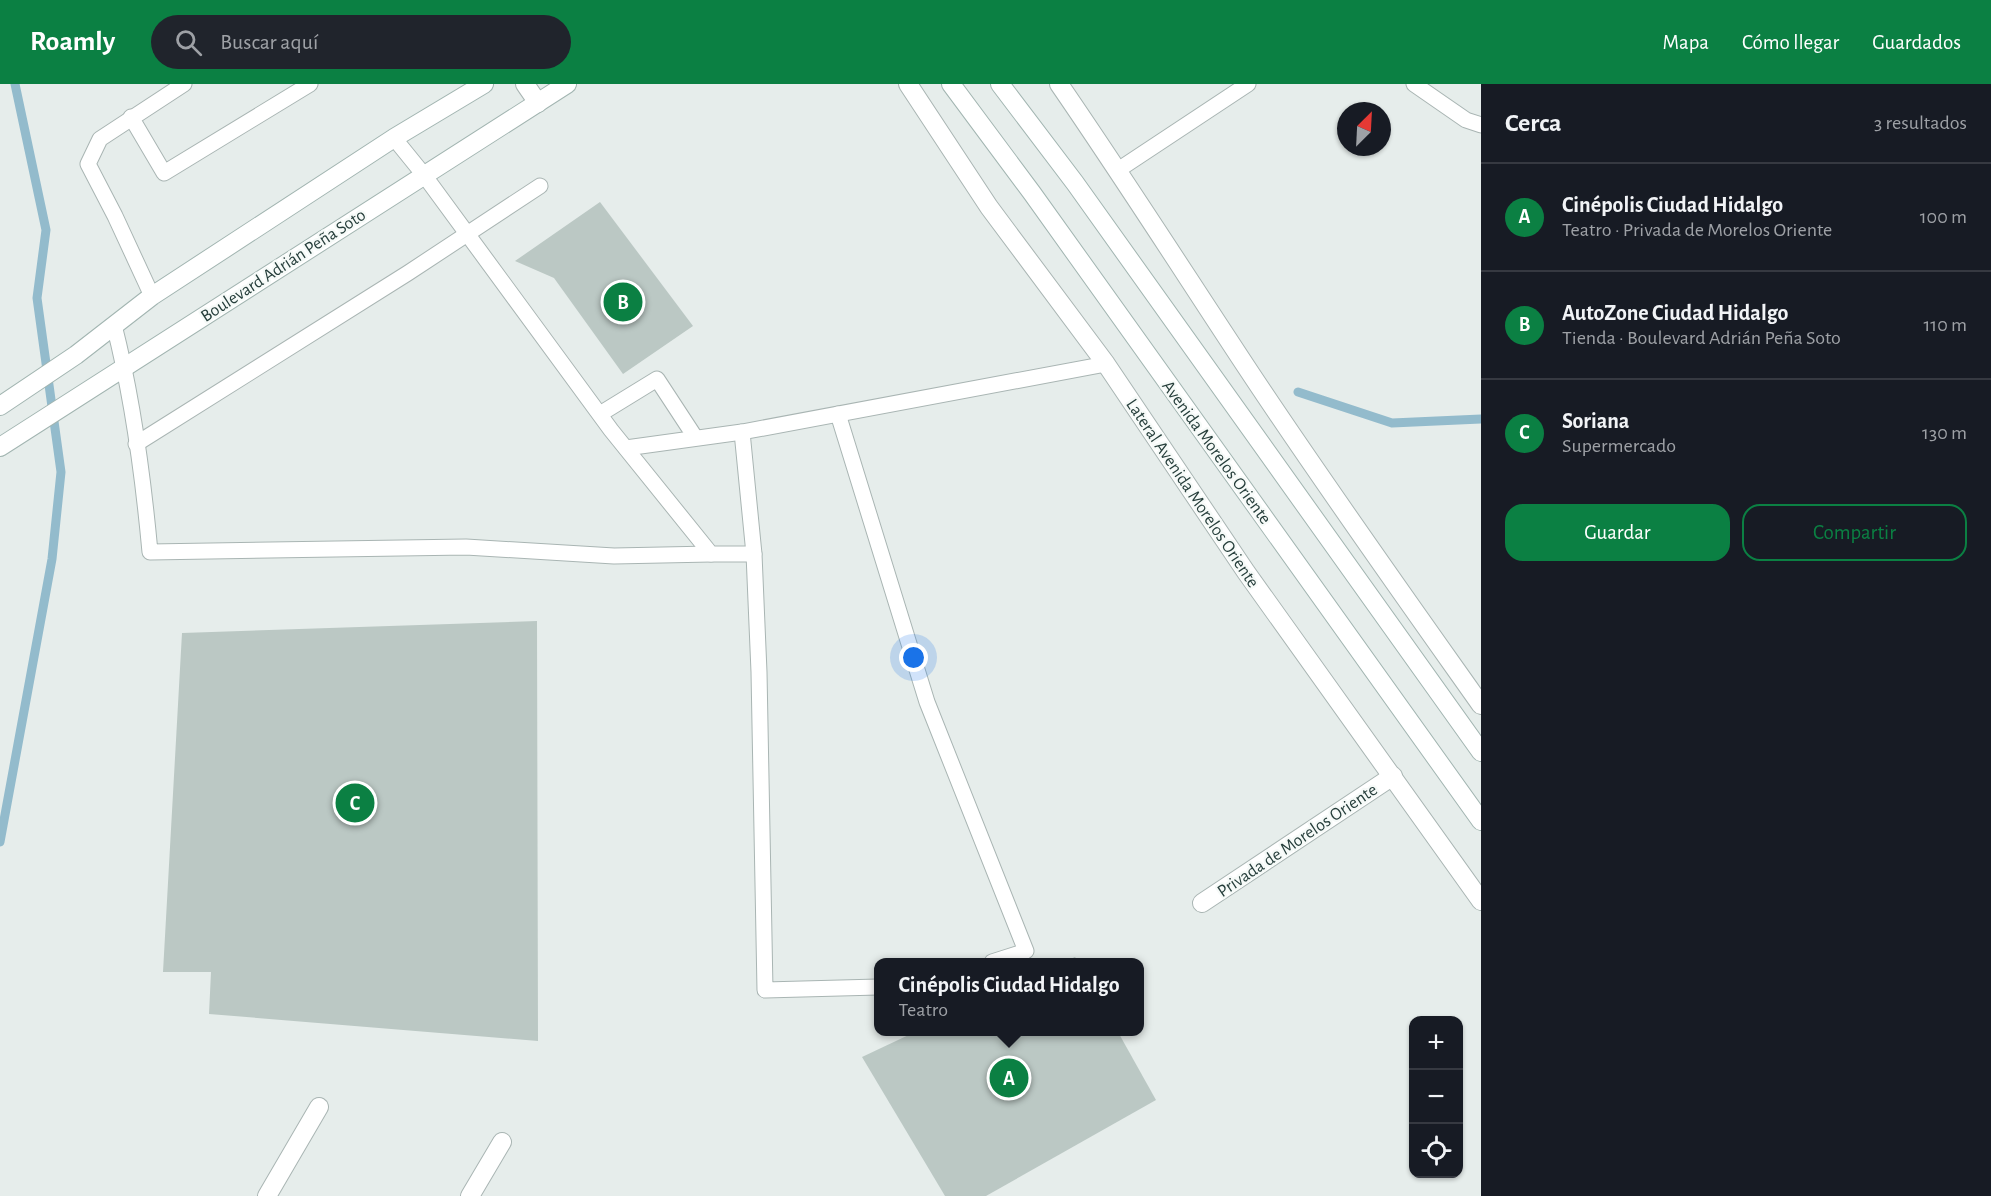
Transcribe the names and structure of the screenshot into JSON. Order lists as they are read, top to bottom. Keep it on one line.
{"streets":{"main road":["Boulevard Adrián Peña Soto","Avenida Morelos Oriente","Lateral Avenida Morelos Oriente","Privada de Morelos Oriente"]},"crossings":[["Lateral Avenida Morelos Oriente","Privada de Morelos Oriente"]],"north":"top right","page":{"header":"Roamly","search":"Buscar aquí","nav":["Mapa","Cómo llegar","Guardados"],"heading":["Cerca","3 resultados"],"list":[{"mark":"A","name":"Cinépolis Ciudad Hidalgo","note":"Teatro · Privada de Morelos Oriente","value":"100 m"},{"mark":"B","name":"AutoZone Ciudad Hidalgo","note":"Tienda · Boulevard Adrián Peña Soto","value":"110 m"},{"mark":"C","name":"Soriana","note":"Supermercado","value":"130 m"}],"pins":["B","C","A"],"buttons":["Guardar","Compartir"],"popup":["Cinépolis Ciudad Hidalgo","Teatro"],"map_buttons":["+","−"]}}
